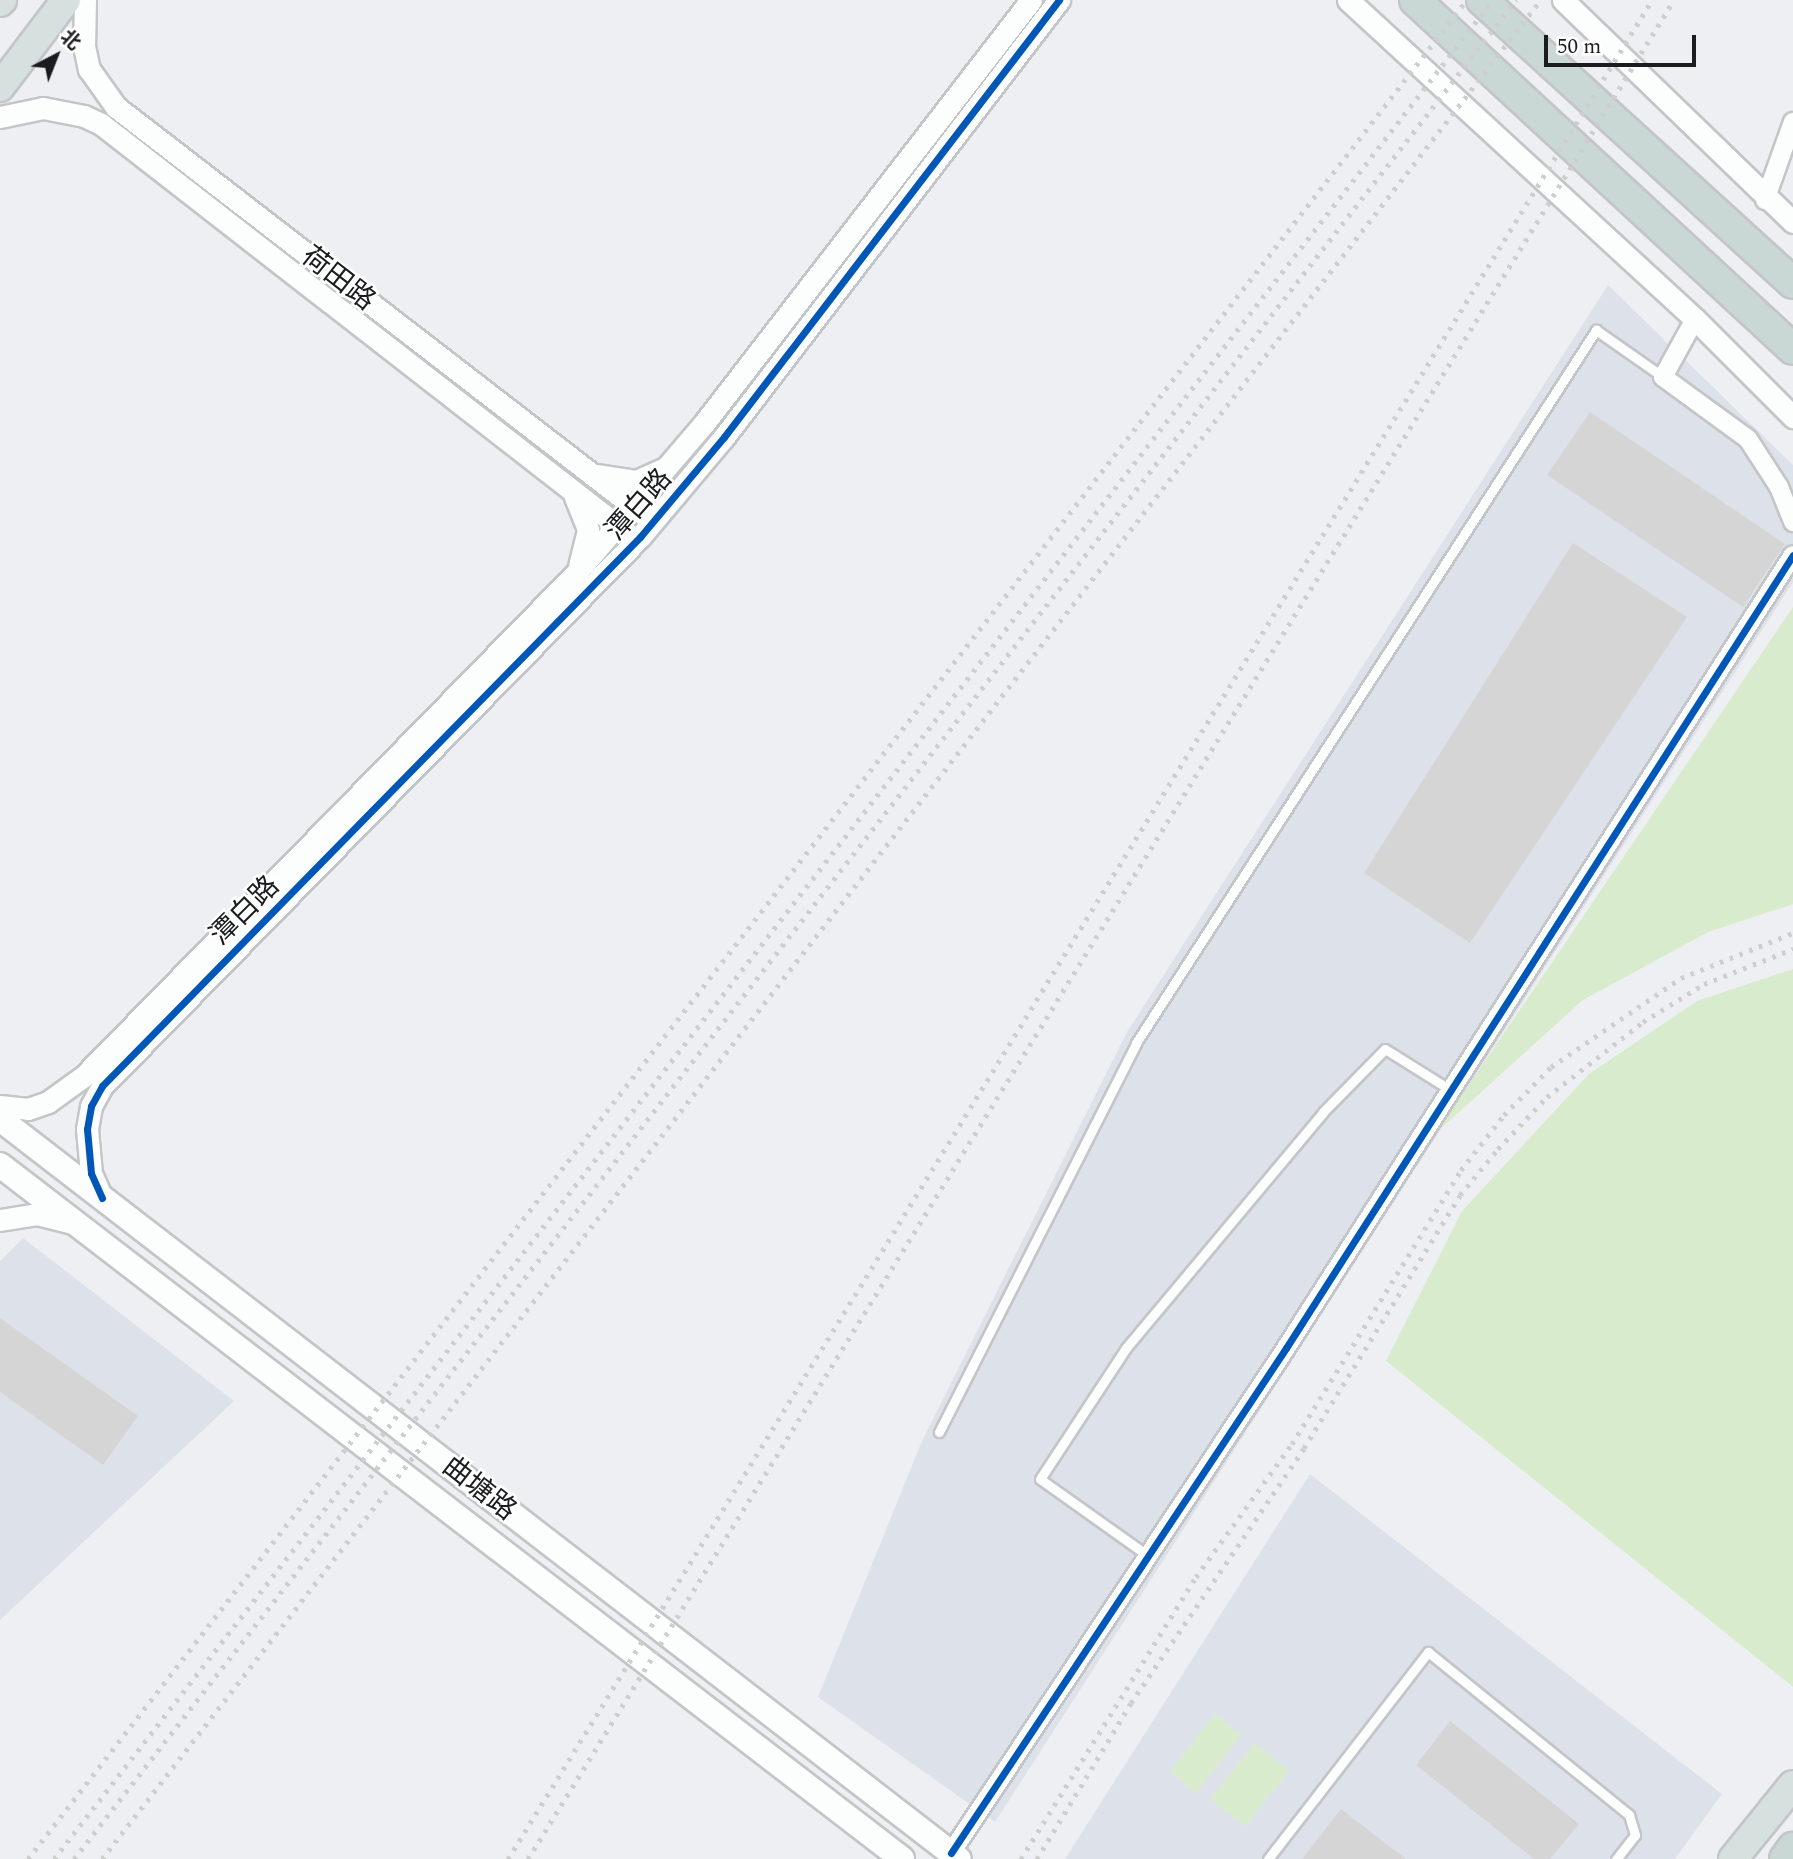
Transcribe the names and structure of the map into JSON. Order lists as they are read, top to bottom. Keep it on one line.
{"streets":{"main road":["曲塘路"],"street":["荷田路","潭白路"]},"crossings":[["荷田路","潭白路"],["潭白路","曲塘路"]],"scale_bar":"50 m","north":"top right"}
